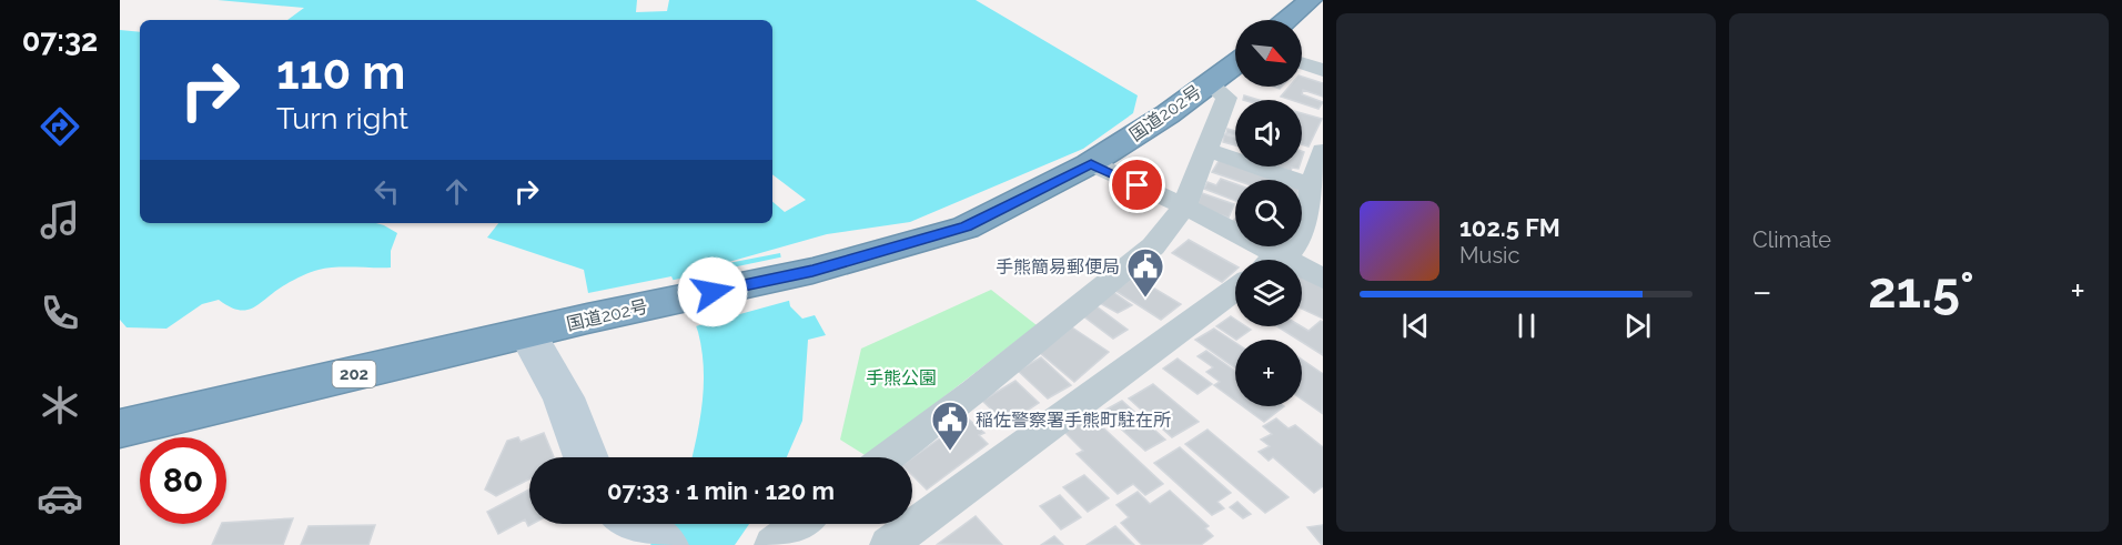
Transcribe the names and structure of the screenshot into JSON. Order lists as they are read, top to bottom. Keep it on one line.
{"streets":{"highway":["国道202号","202"]},"parks":["手熊公園"],"places":{"public building":["手熊簡易郵便局","稲佐警察署手熊町駐在所"]},"north":"bottom right","page":{"tabs":"07:32","tile":"Climate","map_buttons":"+","turn":["110 m","Turn right"],"song":["102.5 FM","Music"],"heat":["−","21.5°","+"],"limit":"80","trip":"07:33 · 1 min · 120 m"}}
